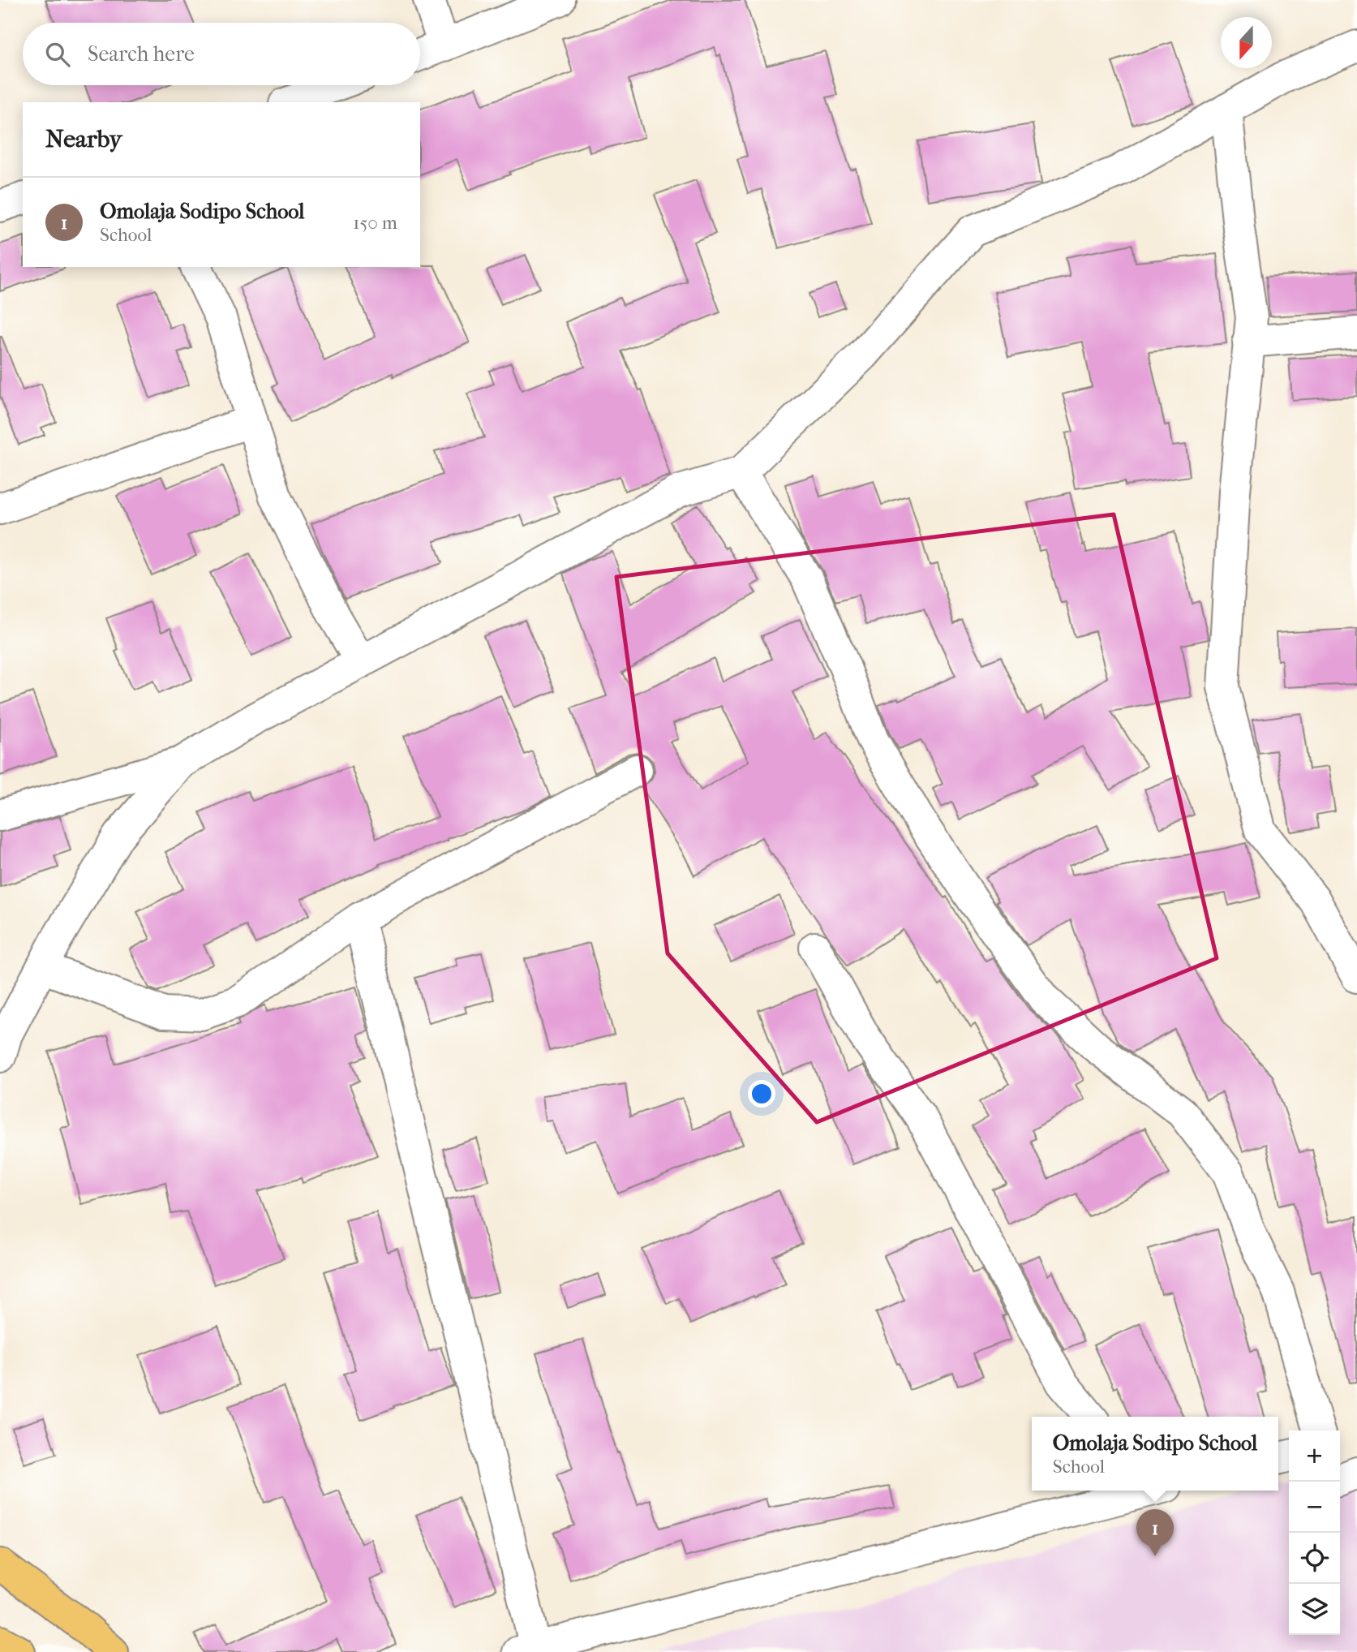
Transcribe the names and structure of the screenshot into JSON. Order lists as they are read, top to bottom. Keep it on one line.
{"north":"bottom","page":{"search":"Search here","heading":"Nearby","list":[{"mark":"1","name":"Omolaja Sodipo School","note":"School","value":"150 m"}],"popup":["Omolaja Sodipo School","School"],"map_buttons":["+","−"],"pins":"1"}}
